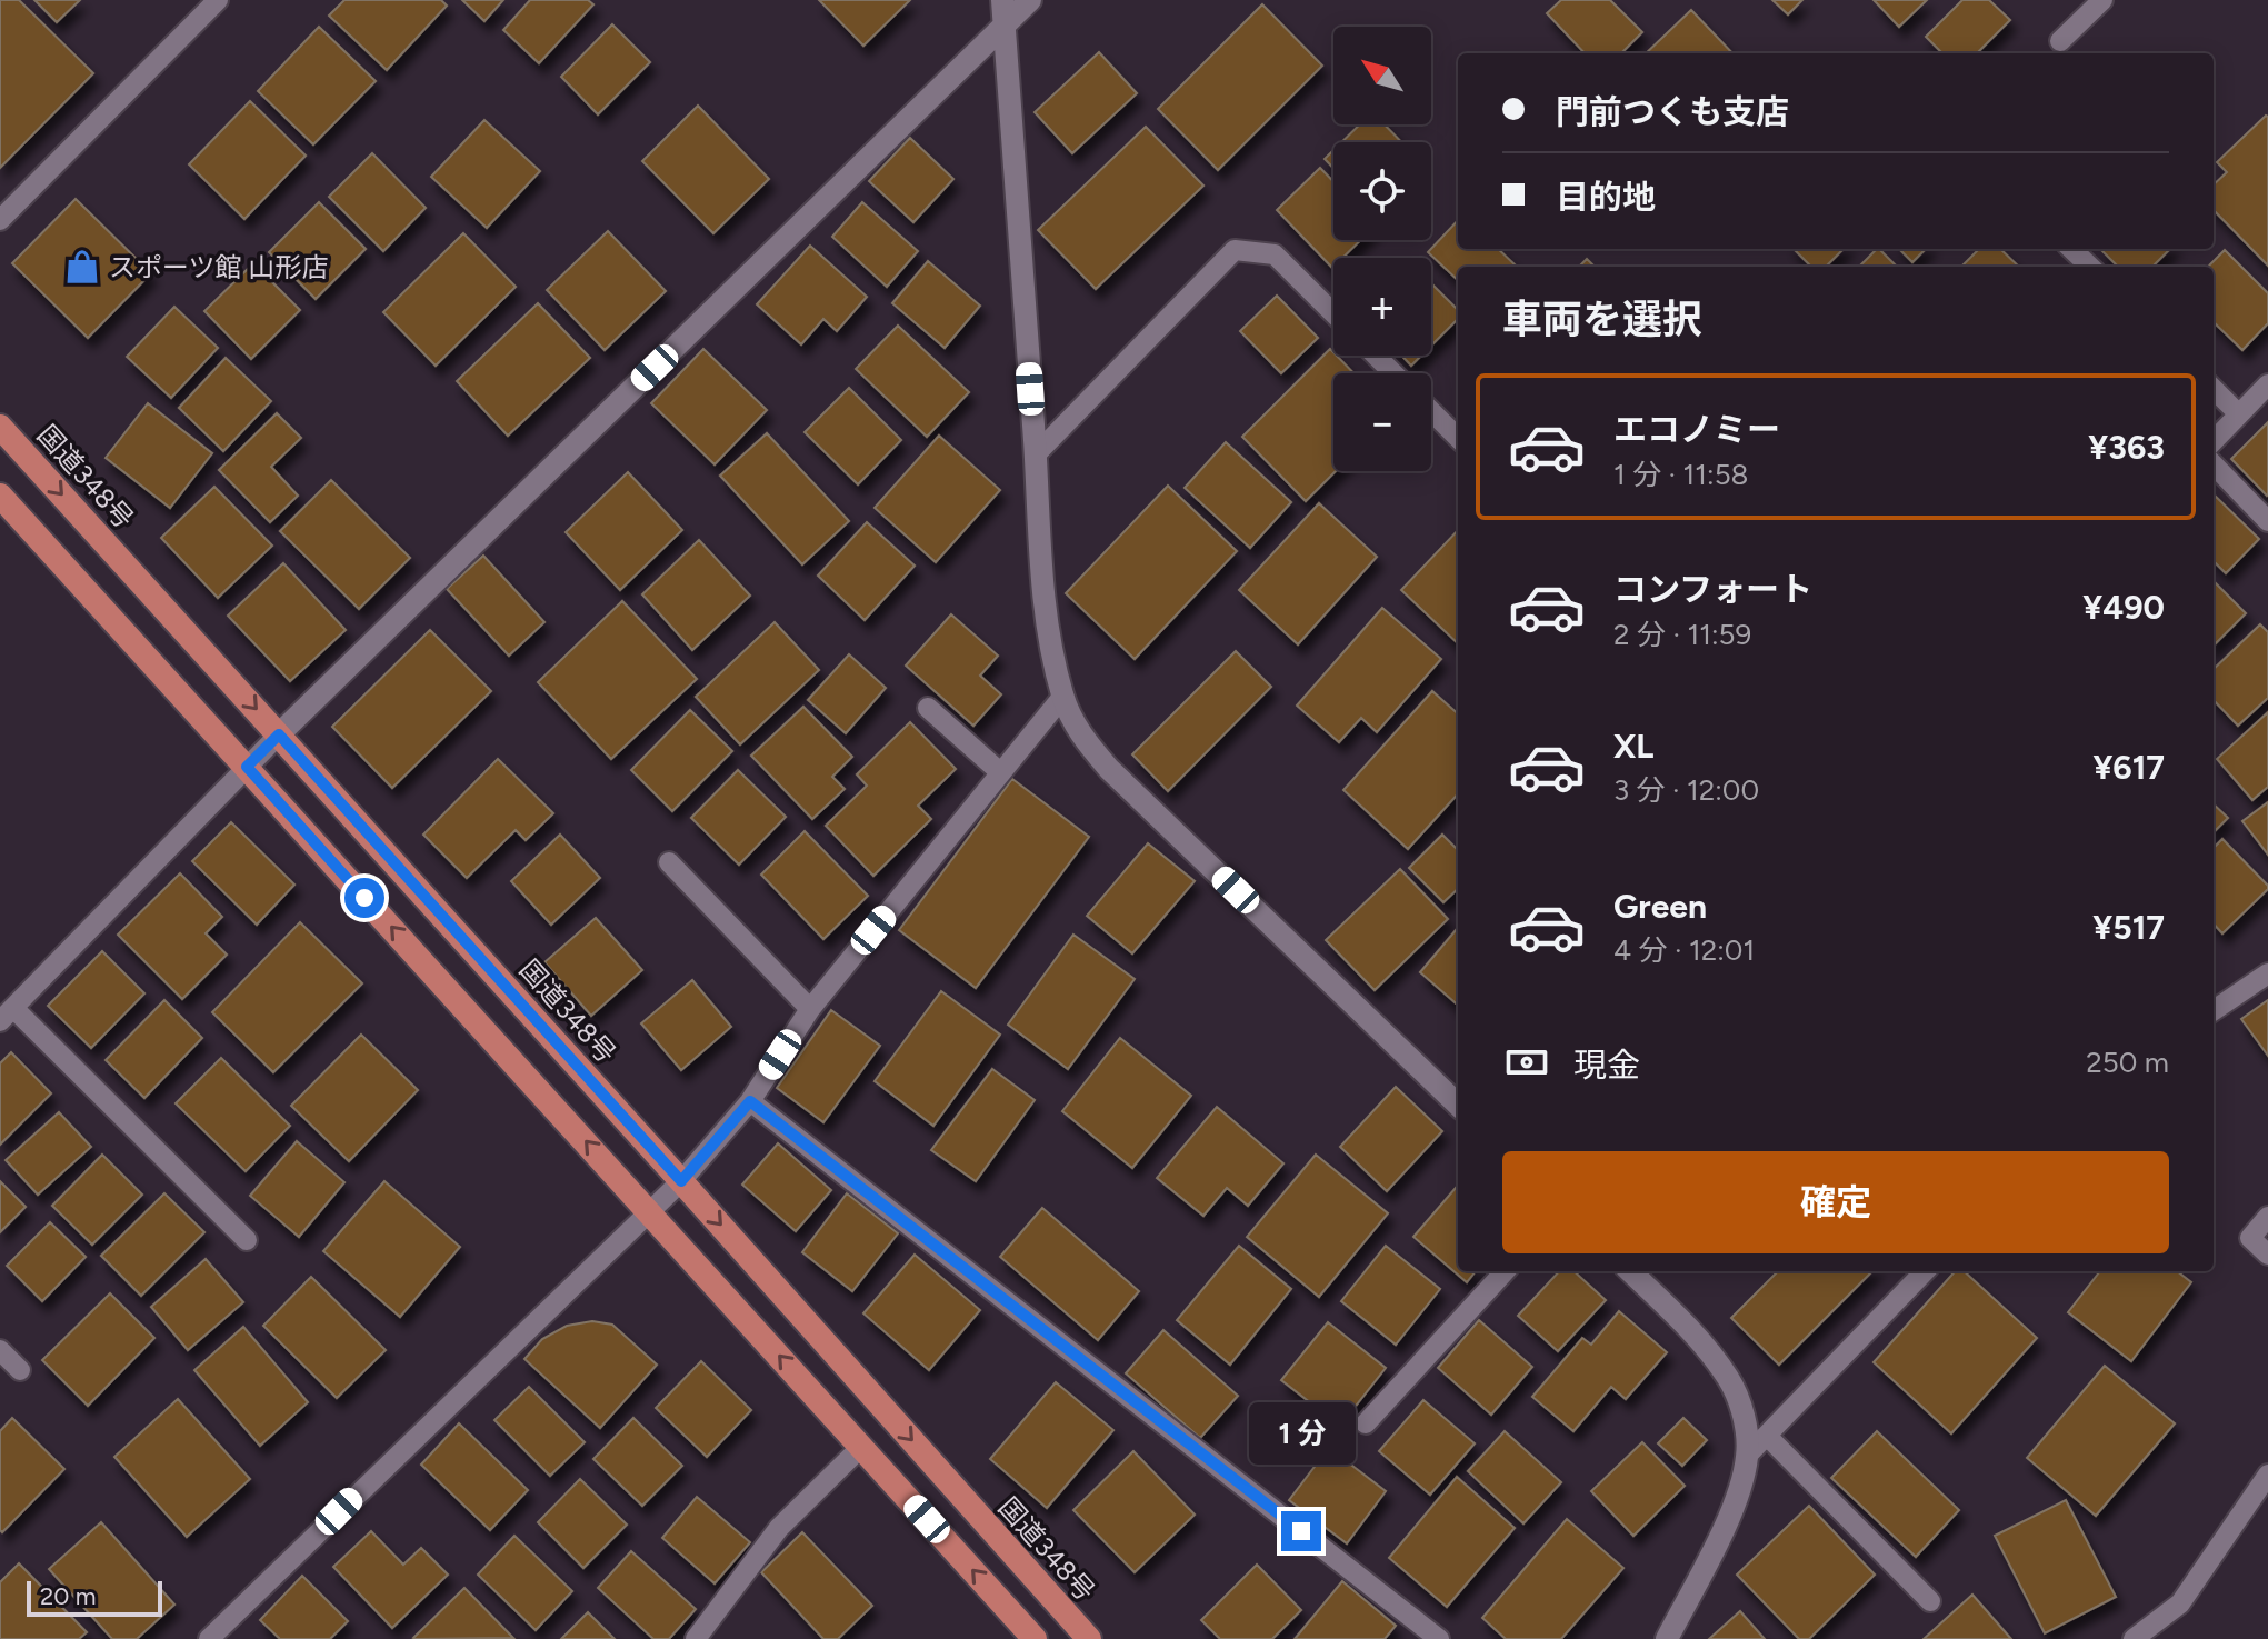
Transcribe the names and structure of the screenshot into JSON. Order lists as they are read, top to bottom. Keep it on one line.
{"streets":{"highway":["国道348号"]},"places":{"shop":["スポーツ館 山形店"]},"scale_bar":"20 m","north":"top left","page":{"map_buttons":["+","−"],"banner":["門前つくも支店","目的地"],"heading":"車両を選択","list":[{"name":"エコノミー","note":"1 分 · 11:58","value":"¥363"},{"name":"コンフォート","note":"2 分 · 11:59","value":"¥490"},{"name":"XL","note":"3 分 · 12:00","value":"¥617"},{"name":"Green","note":"4 分 · 12:01","value":"¥517"}],"pay":["現金","250 m"],"buttons":"確定","bubble":"1 分","scale":"20 m"}}
